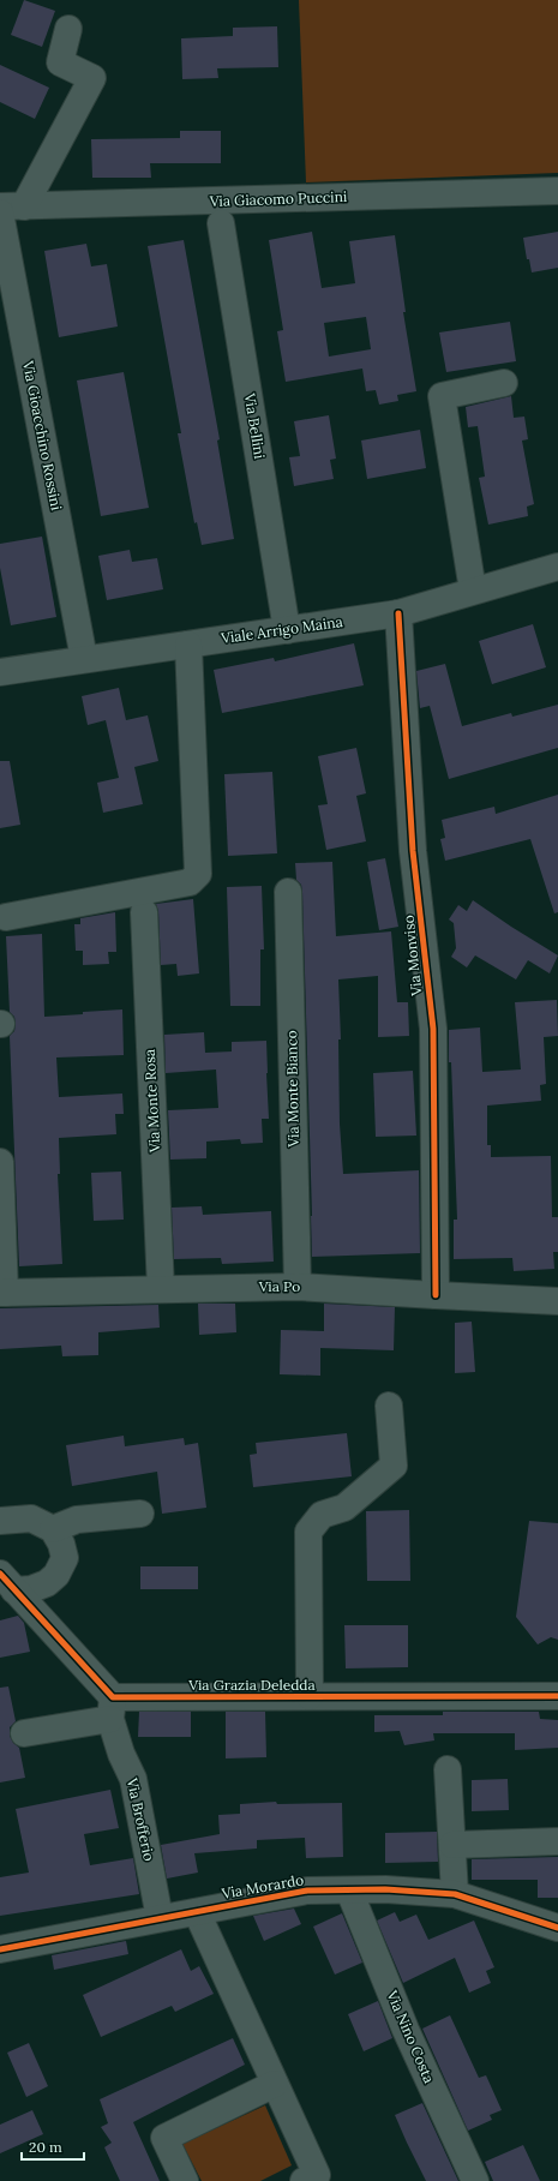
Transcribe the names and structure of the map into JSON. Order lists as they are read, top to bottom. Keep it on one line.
{"streets":{"street":["Via Giacomo Puccini","Via Bellini","Via Gioacchino Rossini","Viale Arrigo Maina","Via Monviso","Via Monte Bianco","Via Monte Rosa","Via Po","Via Grazia Deledda","Via Brofferio","Via Morardo","Via Nino Costa"]},"crossings":[["Via Giacomo Puccini","Via Gioacchino Rossini"],["Via Bellini","Viale Arrigo Maina"],["Via Gioacchino Rossini","Viale Arrigo Maina"],["Viale Arrigo Maina","Via Monviso"],["Via Monviso","Via Po"],["Via Monte Bianco","Via Po"],["Via Monte Rosa","Via Po"],["Via Grazia Deledda","Via Brofferio"],["Via Brofferio","Via Morardo"],["Via Morardo","Via Nino Costa"]],"scale_bar":"20 m"}
